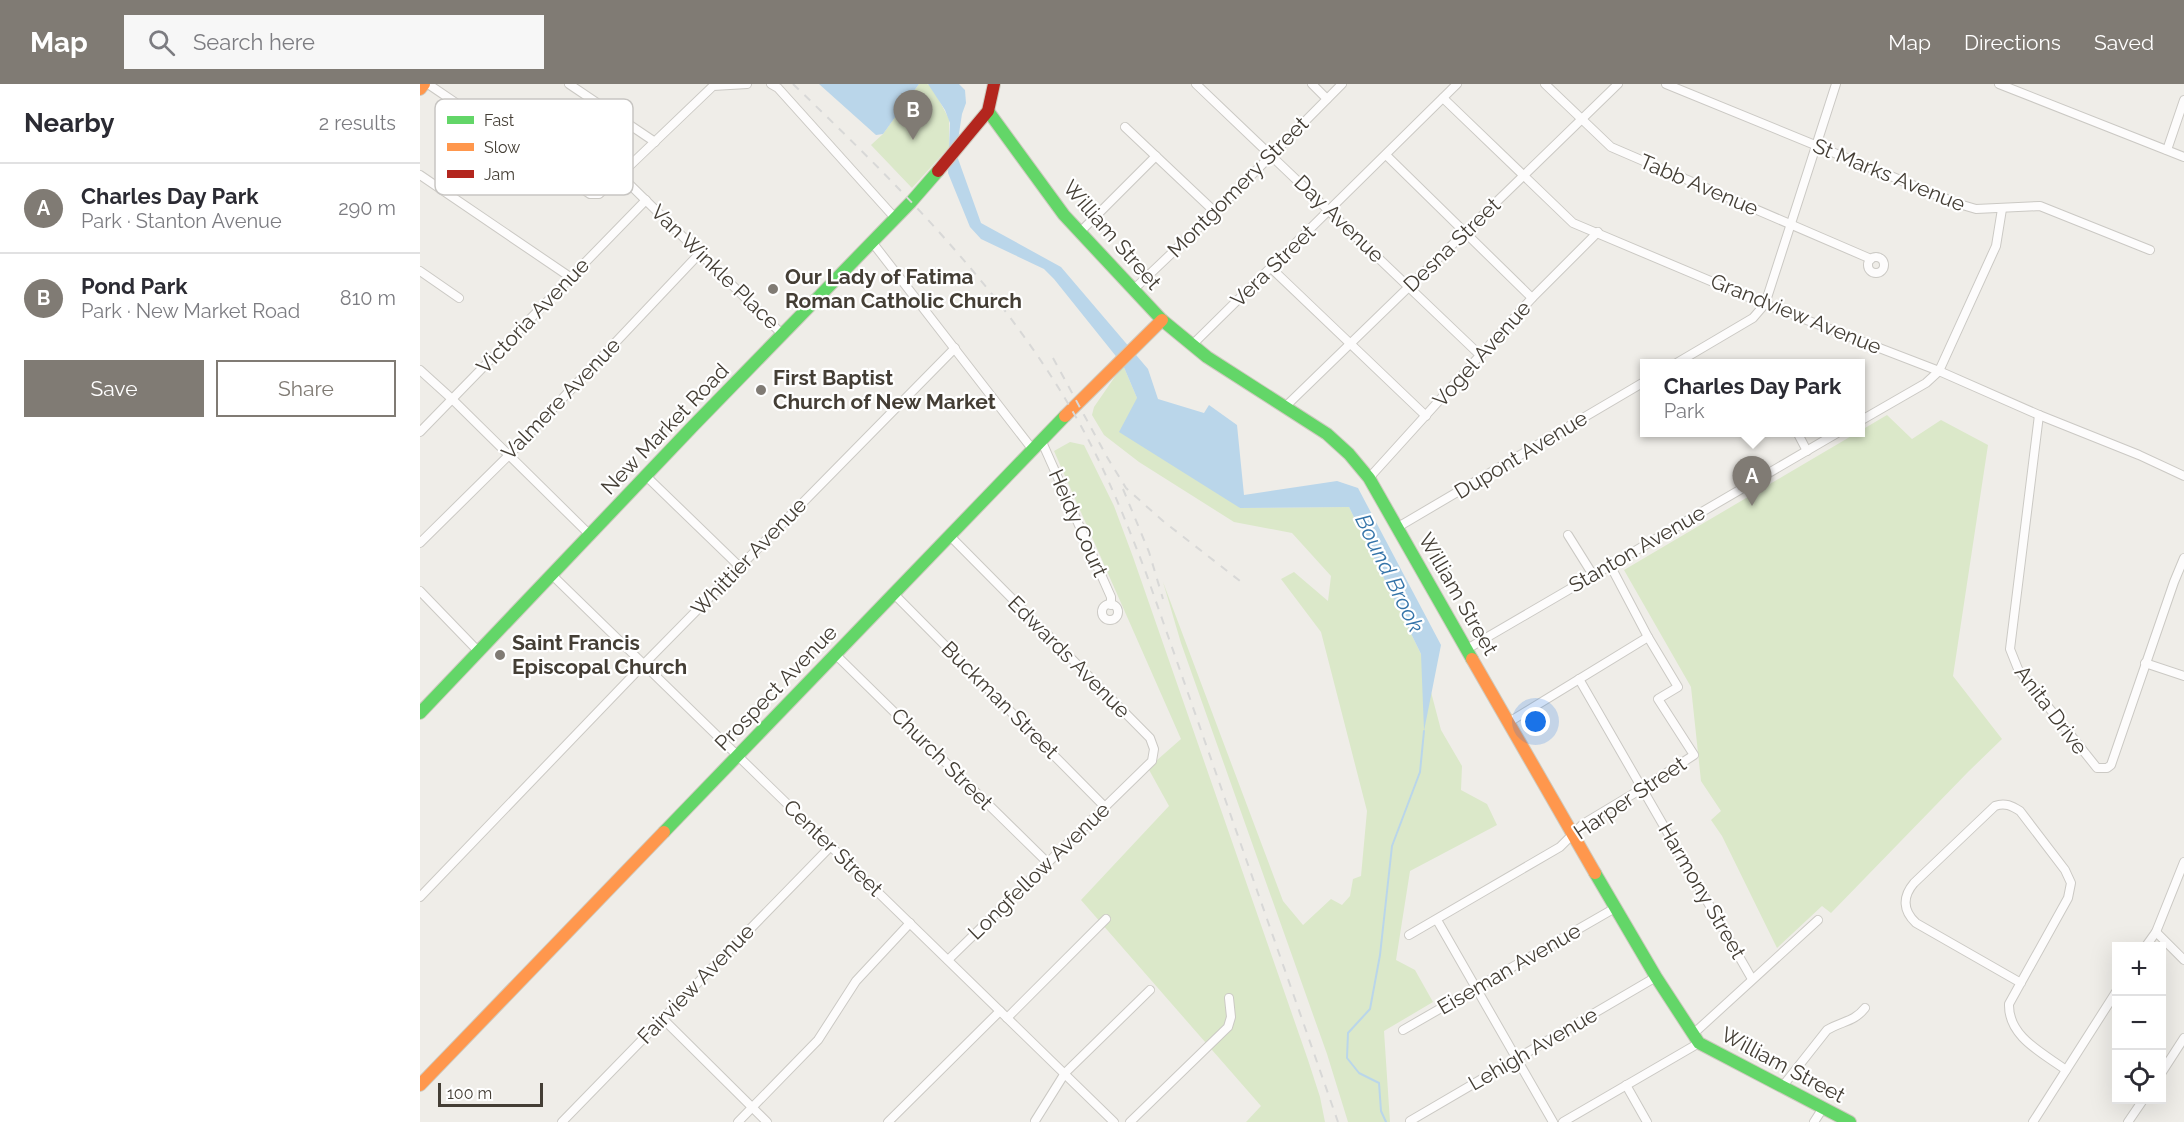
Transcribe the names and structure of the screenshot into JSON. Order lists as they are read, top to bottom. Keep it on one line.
{"streets":{"street":["St Marks Avenue","Tabb Avenue","Montgomery Street","Day Avenue","William Street","Desna Street","Vera Street","Van Winkle Place","Grandview Avenue","Victoria Avenue","Vogel Avenue","Valmere Avenue","New Market Road","Dupont Avenue","Heidy Court","Stanton Avenue","Whittier Avenue","Edwards Avenue","Prospect Avenue","Buckman Street","Anita Drive","Church Street","Harper Street","Center Street","Longfellow Avenue","Harmony Street","Eiseman Avenue","Fairview Avenue","Lehigh Avenue"]},"crossings":[["Tabb Avenue","Desna Street"],["Montgomery Street","Day Avenue"],["Montgomery Street","William Street"],["Day Avenue","Desna Street"],["Day Avenue","Vera Street"],["Day Avenue","Vogel Avenue"],["William Street","Desna Street"],["William Street","Vera Street"],["William Street","Vogel Avenue"],["William Street","New Market Road"],["William Street","Dupont Avenue"],["William Street","Stanton Avenue"],["William Street","Prospect Avenue"],["William Street","Harper Street"],["William Street","Eiseman Avenue"],["William Street","Lehigh Avenue"],["Desna Street","Grandview Avenue"],["Vera Street","Grandview Avenue"],["Van Winkle Place","Victoria Avenue"],["Van Winkle Place","Valmere Avenue"],["Van Winkle Place","New Market Road"],["Grandview Avenue","Vogel Avenue"],["Grandview Avenue","Anita Drive"],["New Market Road","Heidy Court"],["New Market Road","Center Street"],["Heidy Court","Whittier Avenue"],["Heidy Court","Prospect Avenue"],["Whittier Avenue","Center Street"],["Edwards Avenue","Prospect Avenue"],["Edwards Avenue","Longfellow Avenue"],["Prospect Avenue","Buckman Street"],["Prospect Avenue","Church Street"],["Prospect Avenue","Center Street"],["Buckman Street","Longfellow Avenue"],["Church Street","Longfellow Avenue"],["Harper Street","Harmony Street"],["Center Street","Longfellow Avenue"],["Center Street","Fairview Avenue"]],"water":["Bound Brook"],"places":["Our Lady of Fatima Roman Catholic Church","First Baptist Church of New Market","Saint Francis Episcopal Church"],"legend":["Fast","Slow","Jam"],"scale_bar":"100 m","page":{"header":"Map","search":"Search here","nav":["Map","Directions","Saved"],"heading":["Nearby","2 results"],"pins":["B","A"],"list":[{"mark":"A","name":"Charles Day Park","note":"Park · Stanton Avenue","value":"290 m"},{"mark":"B","name":"Pond Park","note":"Park · New Market Road","value":"810 m"}],"buttons":["Save","Share"],"popup":["Charles Day Park","Park"],"map_buttons":["+","−"],"scale":"100 m"}}
